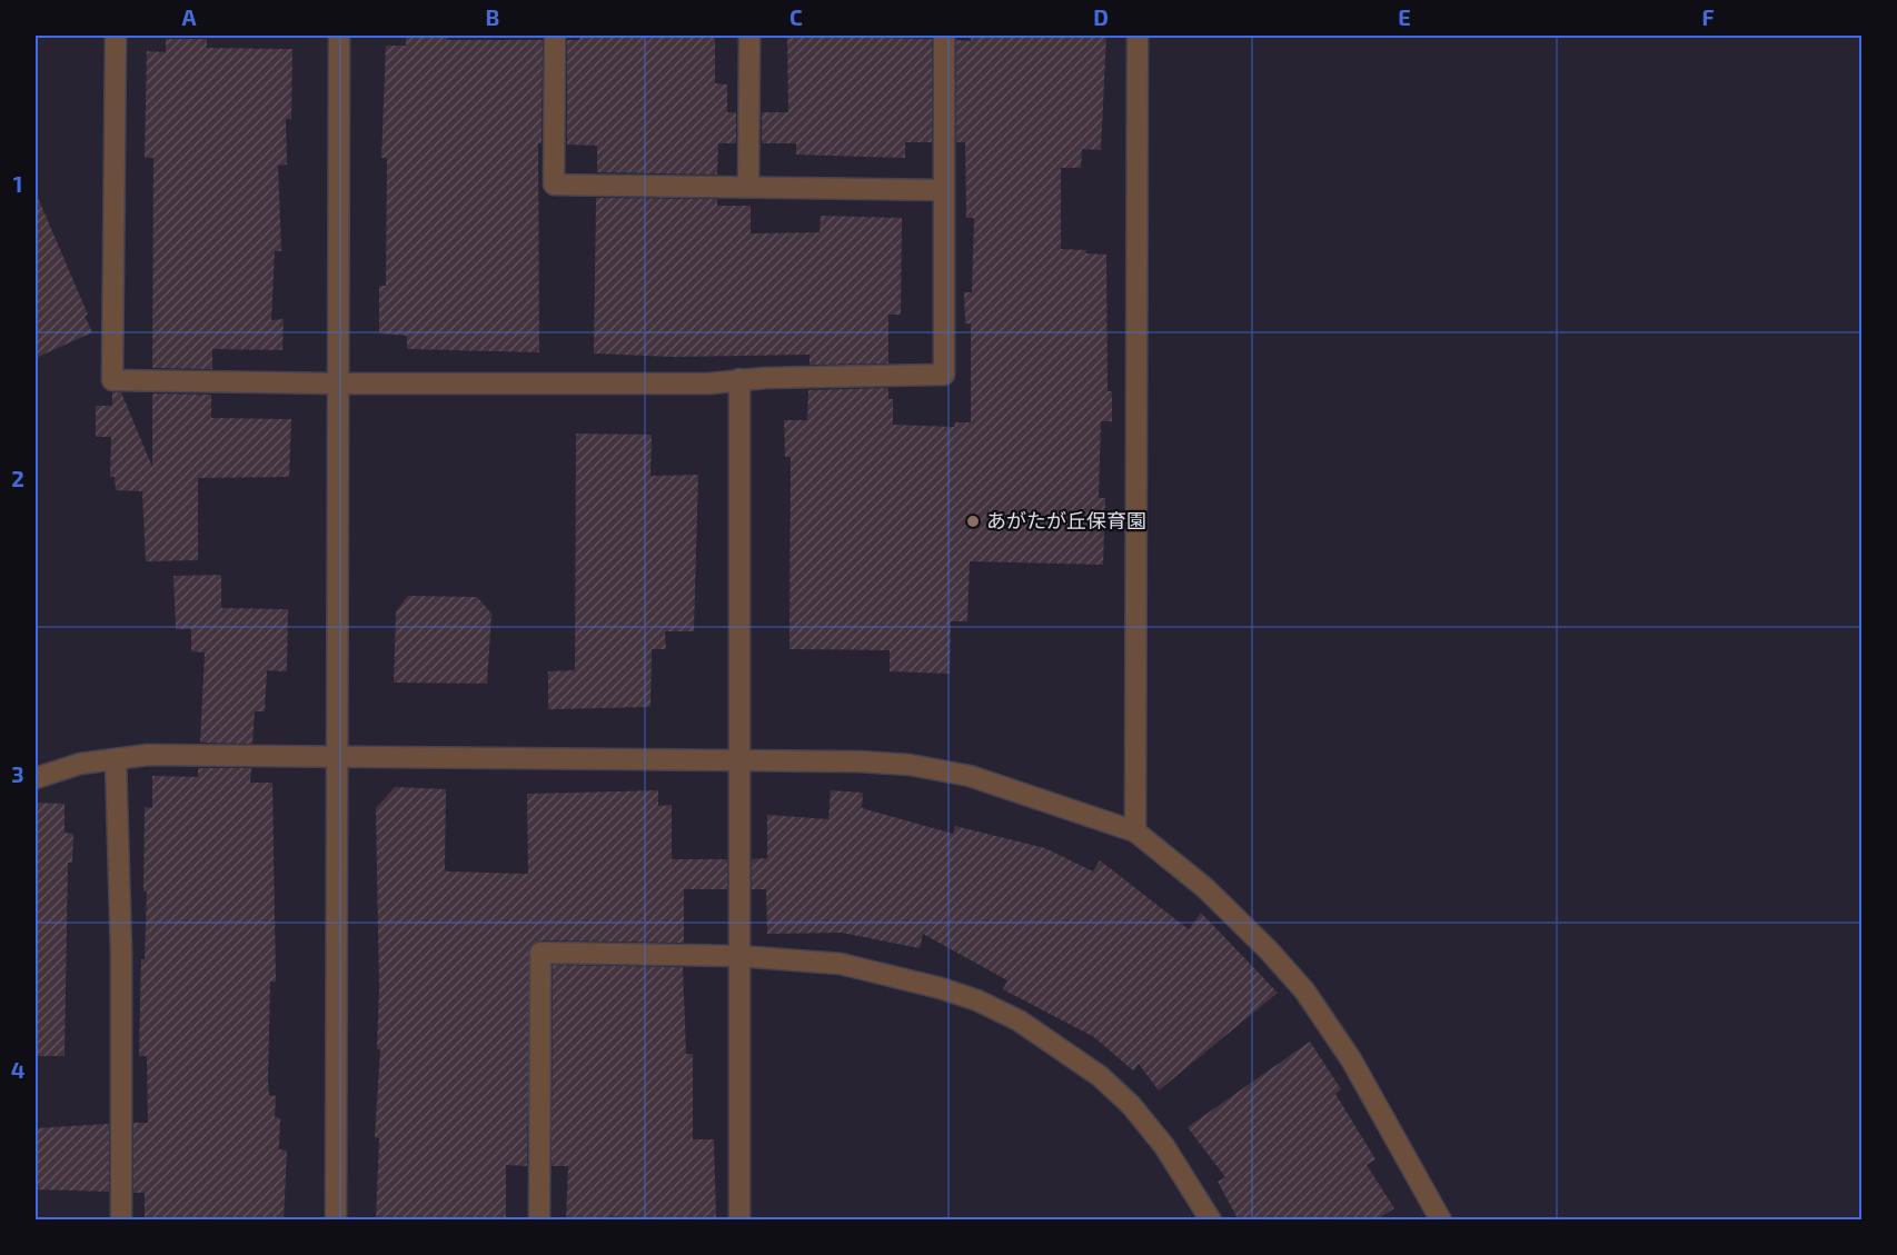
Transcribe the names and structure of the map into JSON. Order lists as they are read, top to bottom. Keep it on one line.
{"places":["あがたが丘保育園"],"grid":{"columns":["A","B","C","D","E","F"],"rows":["1","2","3","4"]}}
